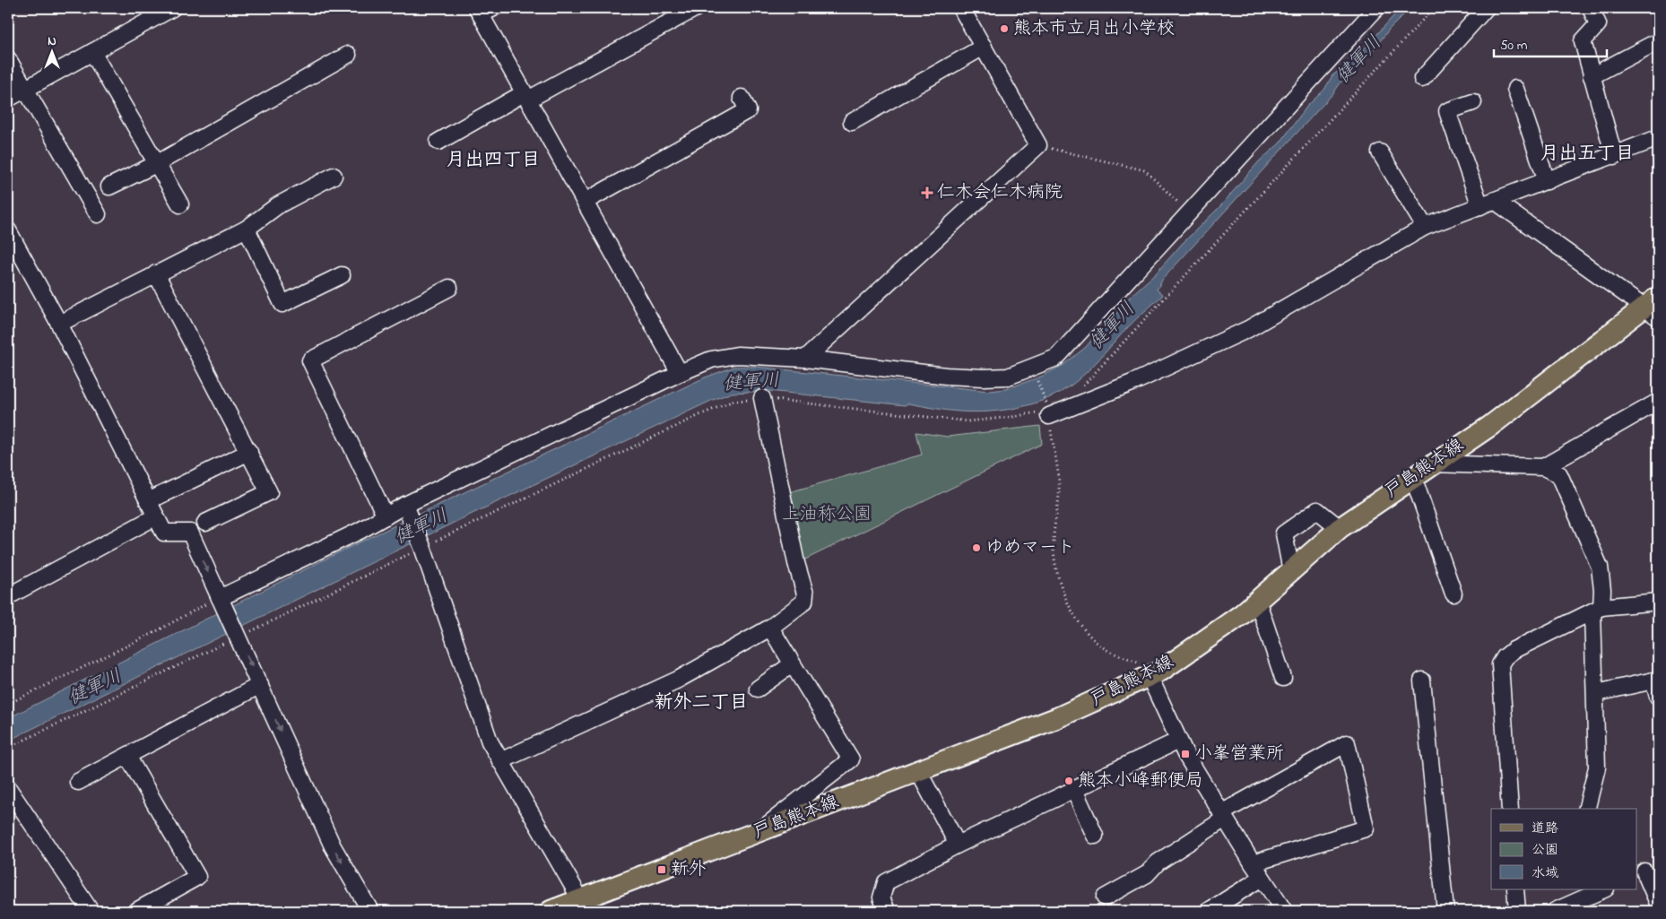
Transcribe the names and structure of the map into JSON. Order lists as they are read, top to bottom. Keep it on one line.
{"streets":{"main road":["戸島熊本線"]},"districts":["月出五丁目","月出四丁目","新外二丁目"],"water":["健軍川"],"parks":["上油称公園"],"places":{"other":["熊本市立月出小学校","ゆめマート","熊本小峰郵便局"],"health":["仁木会仁木病院"],"transit":["小峯営業所","新外"]},"legend":["道路","公園","水域"],"scale_bar":"50 m","north":"top"}
